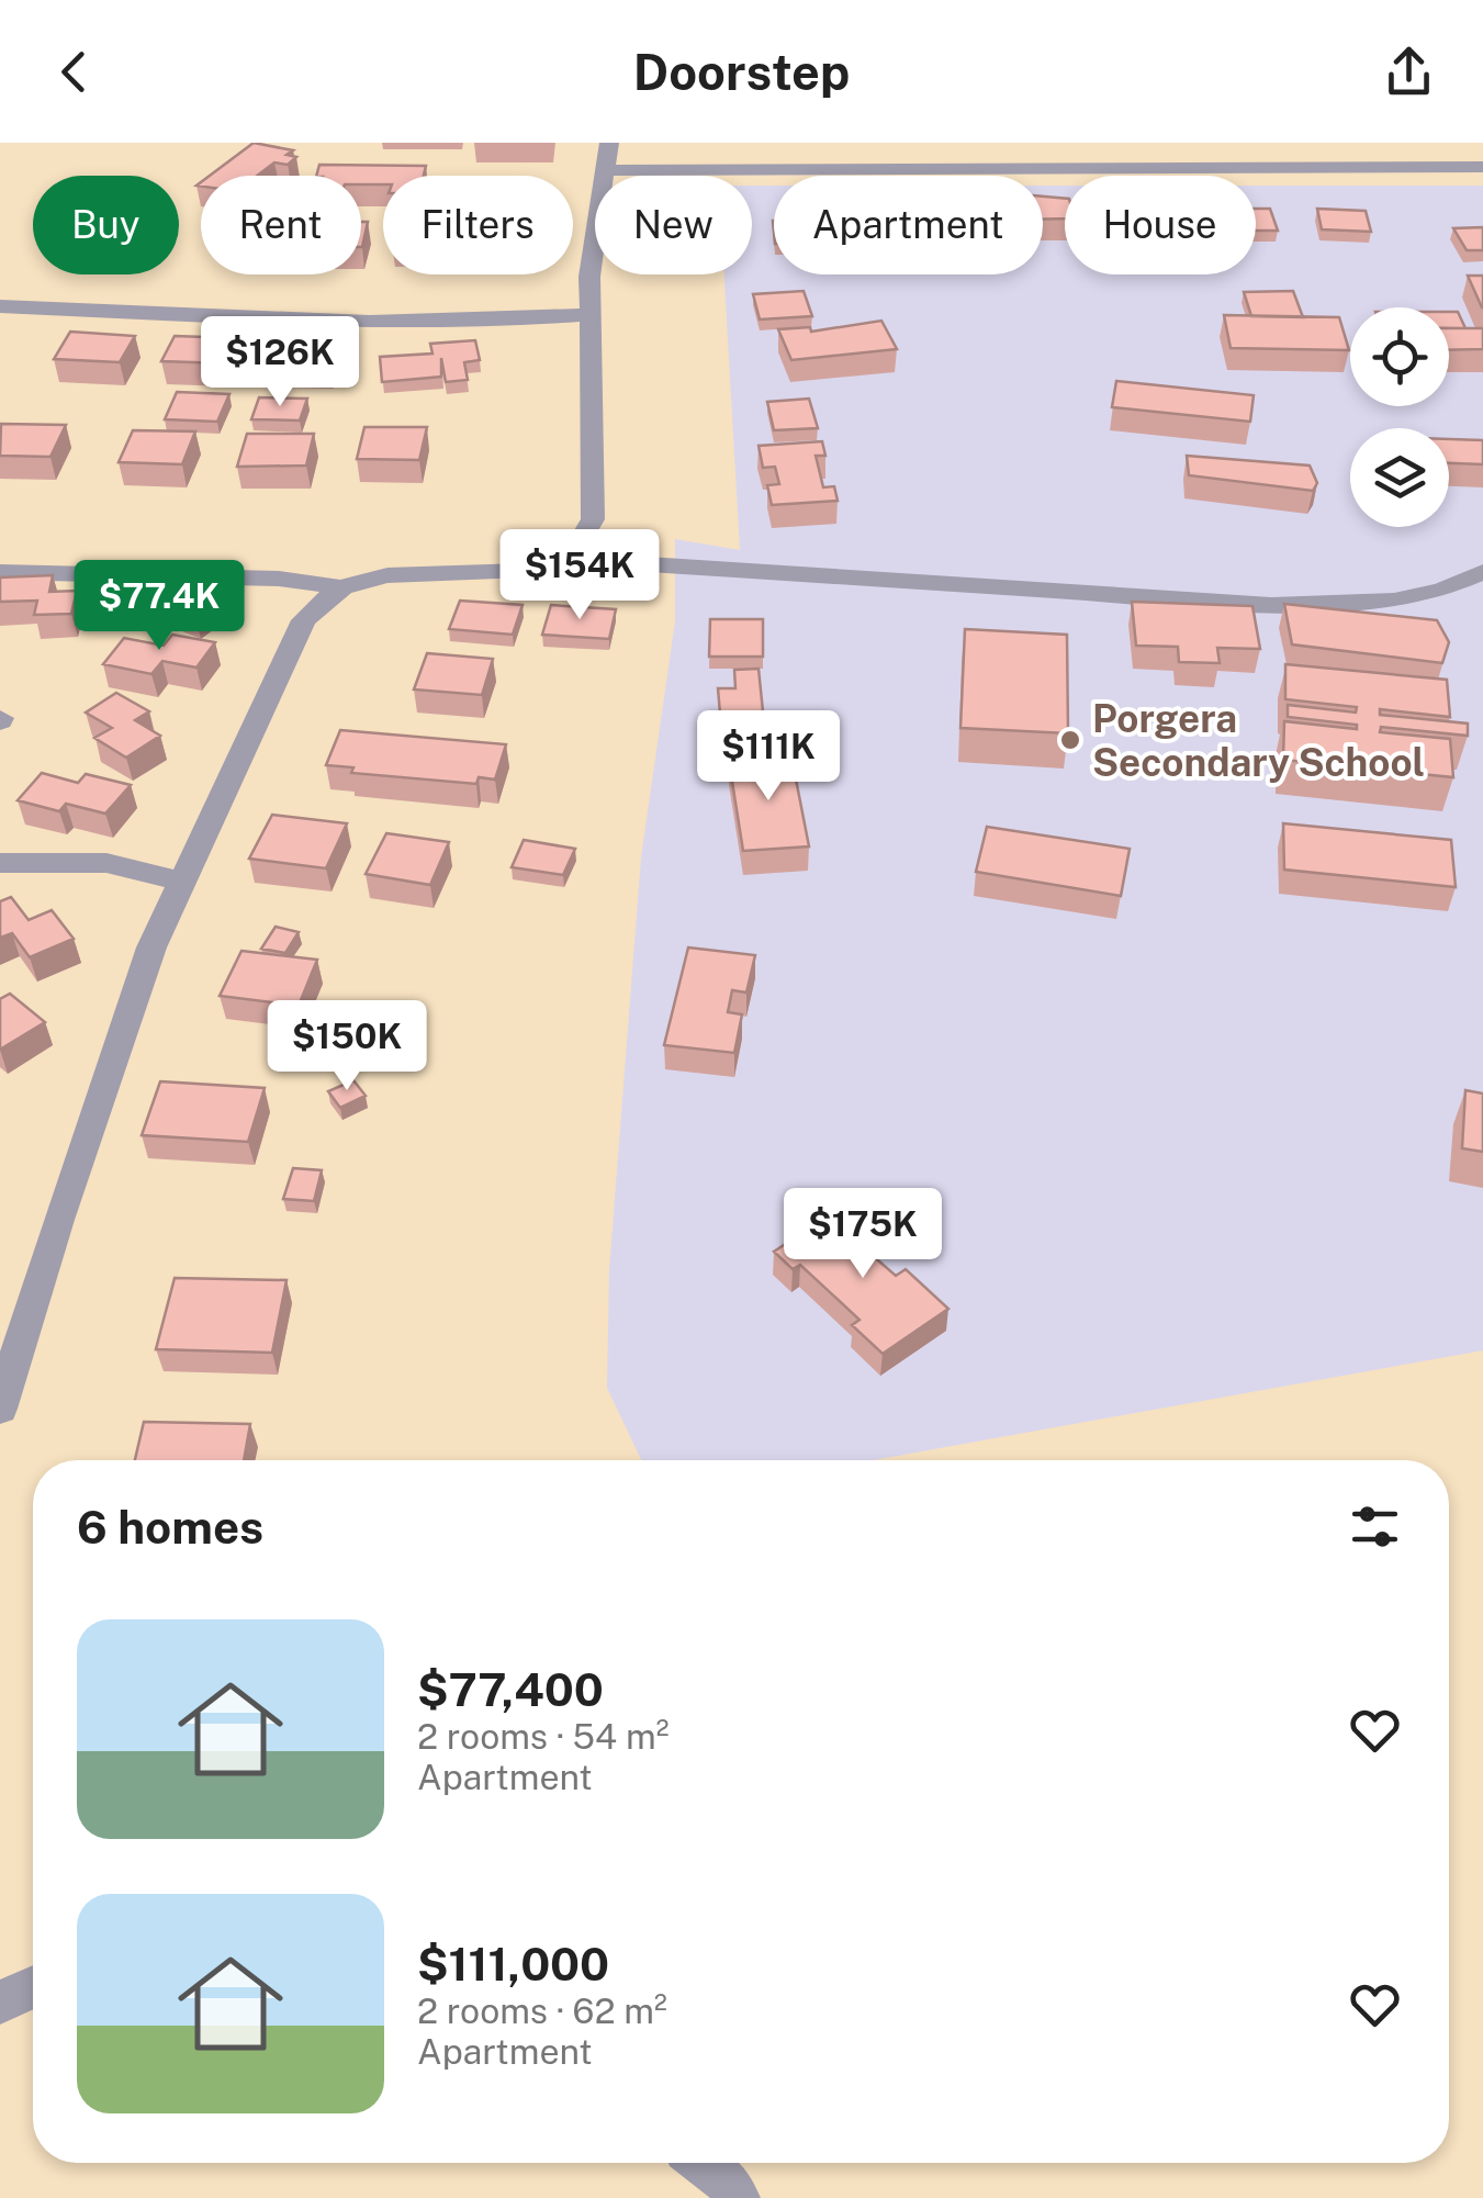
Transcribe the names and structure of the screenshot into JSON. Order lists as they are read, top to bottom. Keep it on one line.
{"places":["Porgera Secondary School"],"page":{"header":"Doorstep","chip":["Buy","Rent","Filters","New","Apartment","House"],"price":["$126K","$154K","$77.4K","$111K","$150K","$175K"],"heading":"6 homes","list":[{"name":"$77,400","note":"2 rooms · 54 m² · Apartment"},{"name":"$111,000","note":"2 rooms · 62 m² · Apartment"}]}}
